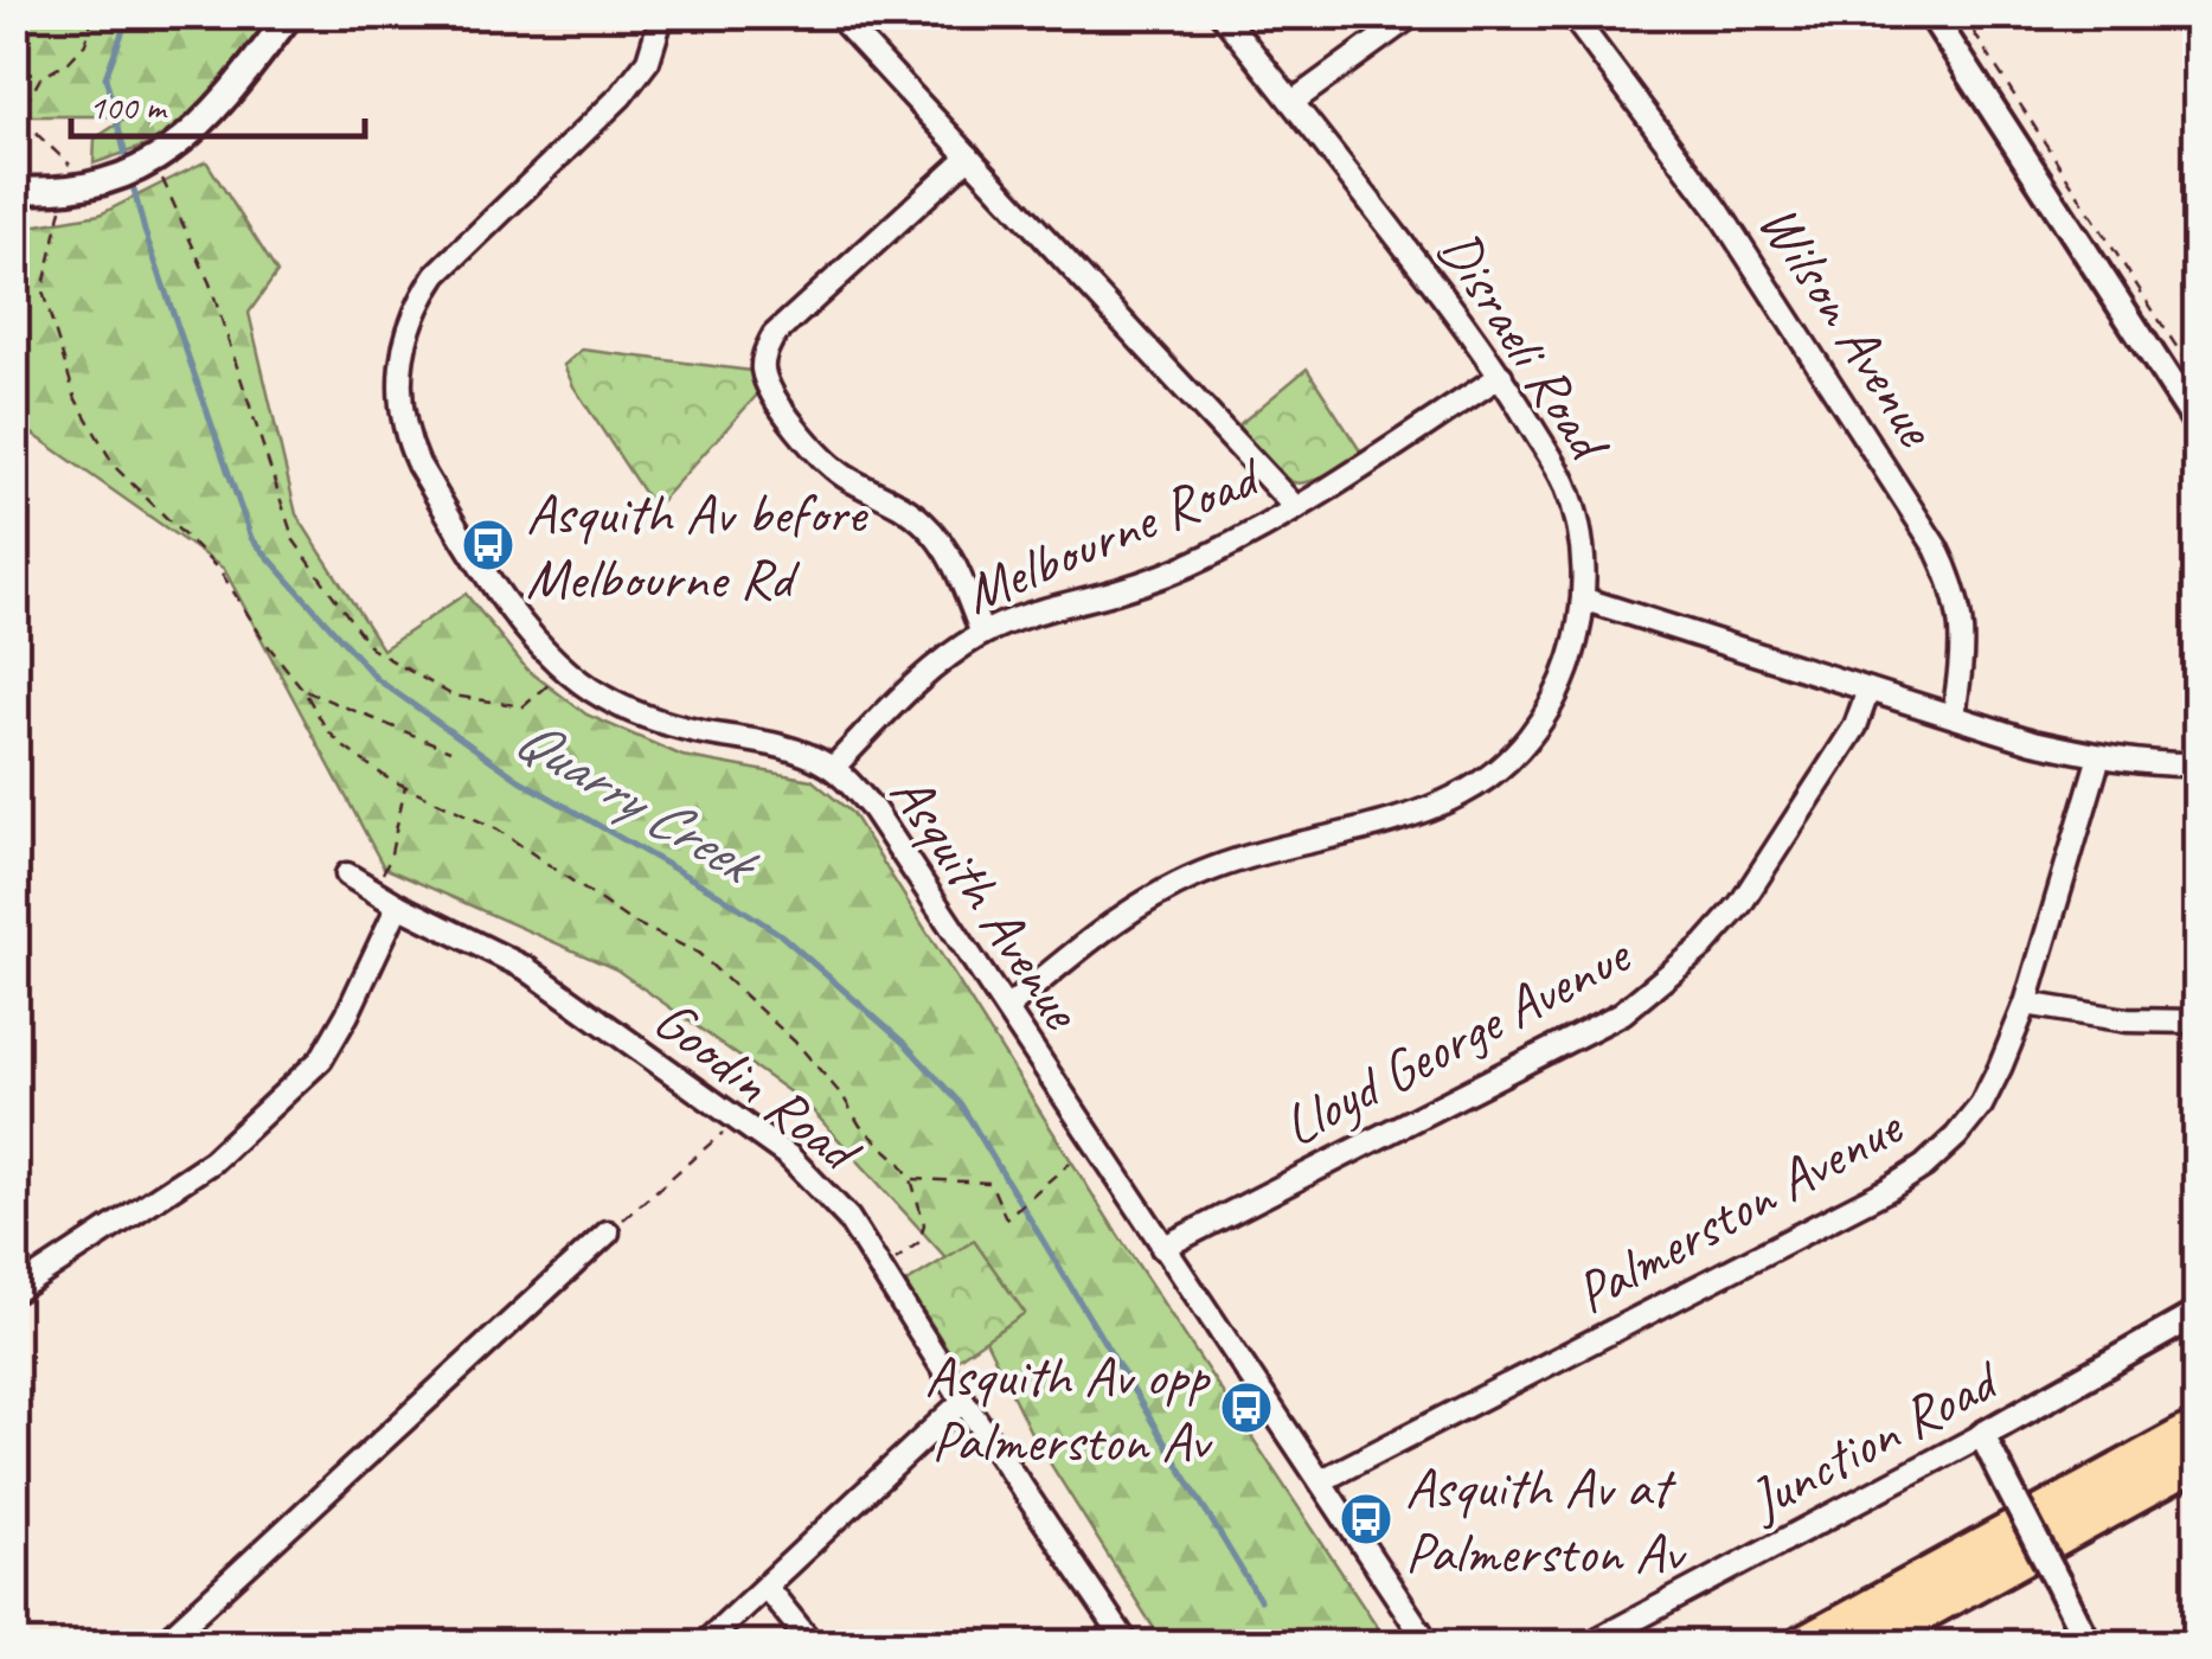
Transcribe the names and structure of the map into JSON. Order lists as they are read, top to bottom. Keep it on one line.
{"streets":{"street":["Wilson Avenue","Disraeli Road","Melbourne Road","Asquith Avenue","Lloyd George Avenue","Goodin Road","Palmerston Avenue","Junction Road"]},"crossings":[["Disraeli Road","Melbourne Road"],["Disraeli Road","Asquith Avenue"],["Melbourne Road","Asquith Avenue"],["Asquith Avenue","Lloyd George Avenue"],["Asquith Avenue","Palmerston Avenue"]],"water":["Quarry Creek"],"places":{"bus stop":["Asquith Av before Melbourne Rd","Asquith Av opp Palmerston Av","Asquith Av at Palmerston Av"]},"scale_bar":"100 m"}
